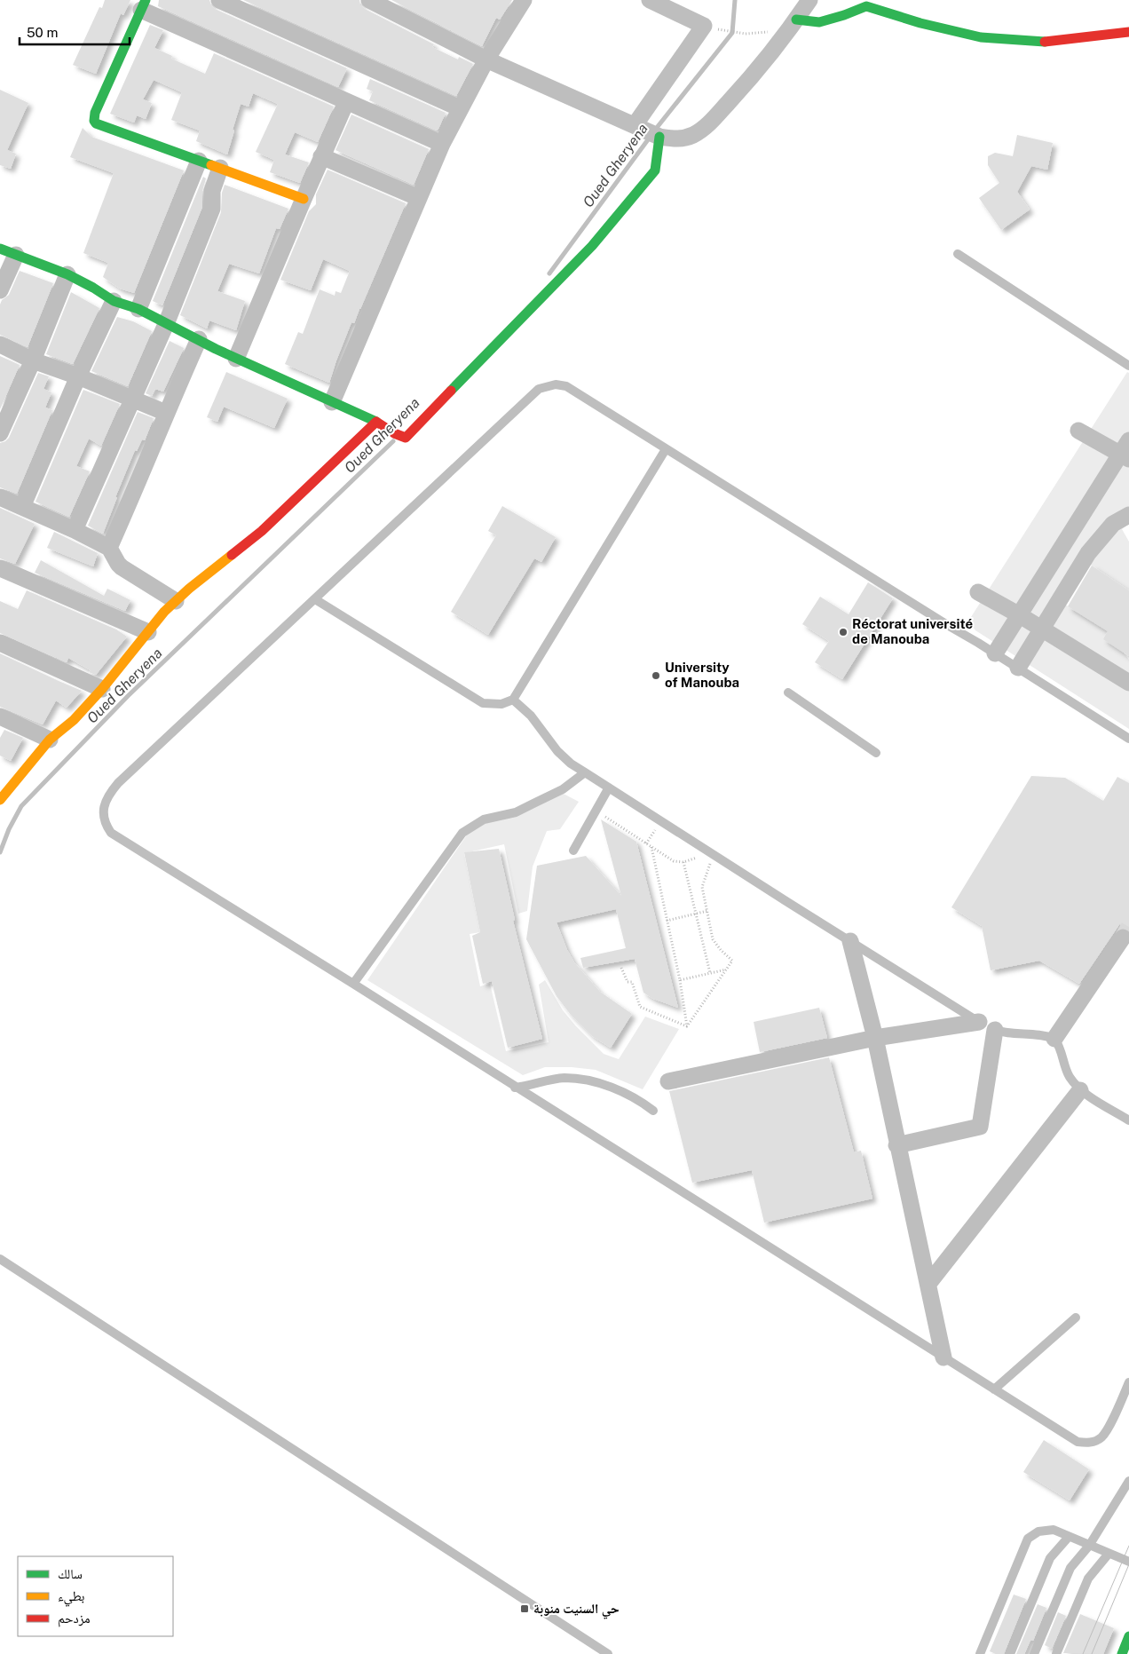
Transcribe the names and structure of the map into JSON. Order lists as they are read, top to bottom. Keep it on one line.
{"water":["Oued Gheryena"],"places":{"other":["Réctorat université de Manouba","University of Manouba"],"transit":["حي السنيت منوبة"]},"legend":["سالك","بطيء","مزدحم"],"scale_bar":"50 m"}
